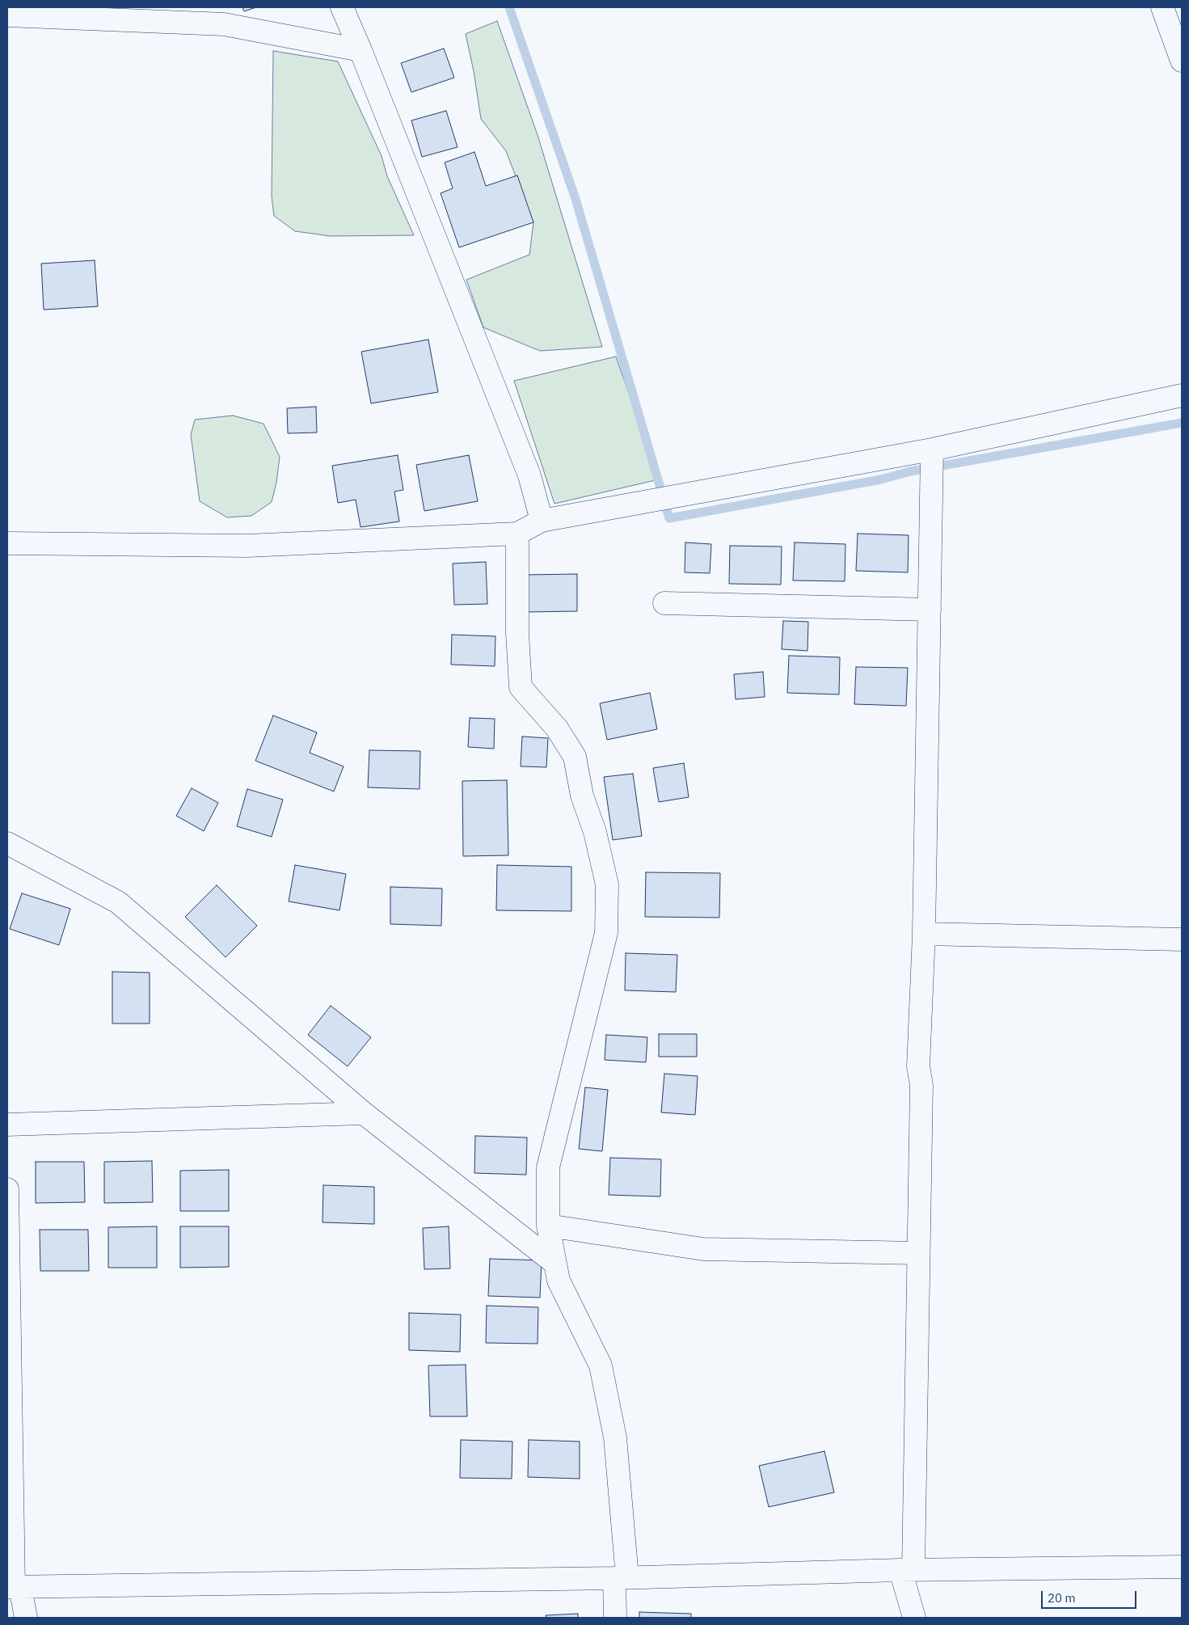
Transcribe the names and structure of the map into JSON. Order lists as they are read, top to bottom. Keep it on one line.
{"scale_bar":"20 m"}
